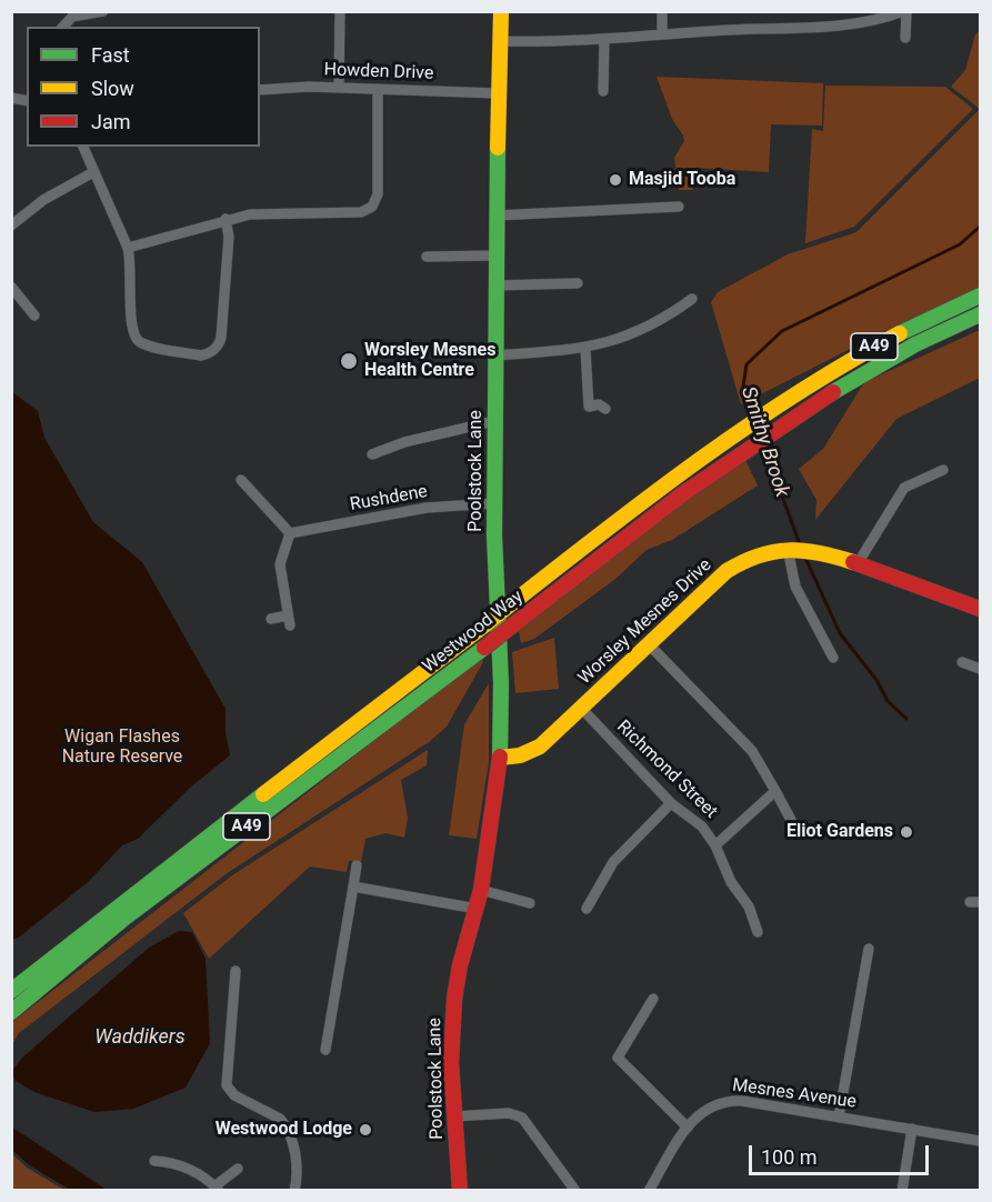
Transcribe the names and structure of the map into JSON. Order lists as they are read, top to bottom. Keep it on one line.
{"streets":{"main road":["A49","Poolstock Lane","Worsley Mesnes Drive","Westwood Way"],"street":["Howden Drive","Rushdene","Richmond Street","Mesnes Avenue"]},"crossings":[["Howden Drive","Poolstock Lane"],["Poolstock Lane","Rushdene"],["Poolstock Lane","Worsley Mesnes Drive"],["Worsley Mesnes Drive","Richmond Street"]],"water":["Smithy Brook","Waddikers"],"parks":["Wigan Flashes Nature Reserve"],"places":["Masjid Tooba","Worsley Mesnes Health Centre","Eliot Gardens","Westwood Lodge"],"legend":["Fast","Slow","Jam"],"scale_bar":"100 m"}
